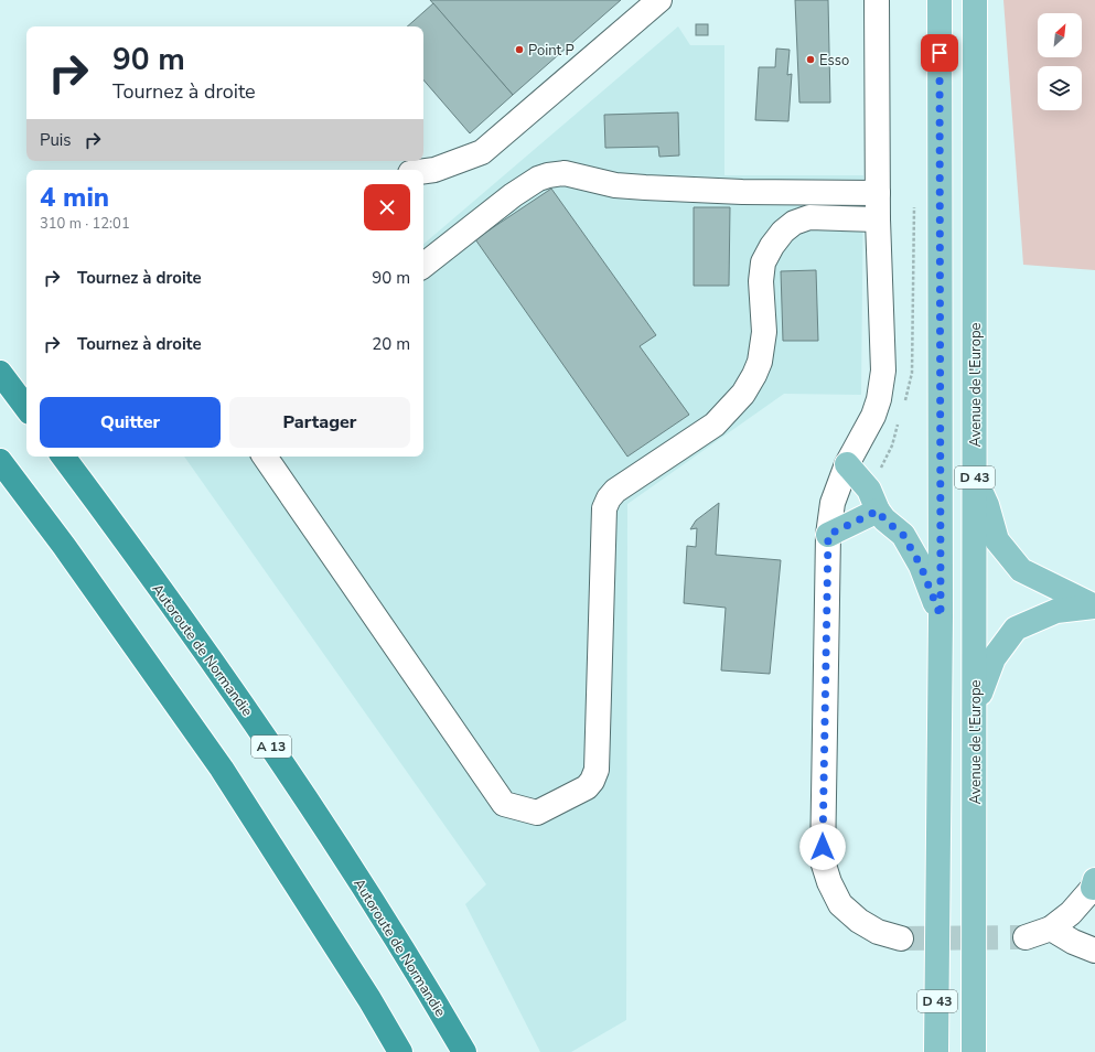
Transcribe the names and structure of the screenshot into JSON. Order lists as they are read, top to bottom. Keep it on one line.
{"streets":{"highway":["Autoroute de Normandie","A 13"],"main road":["Avenue de l'Europe","D 43"]},"places":["Point P","Esso"],"north":"top right","page":{"turn":["90 m","Tournez à droite"],"then":"Puis","heading":["4 min","310 m · 12:01"],"list":[{"name":"Tournez à droite","value":"90 m"},{"name":"Tournez à droite","value":"20 m"}],"buttons":["Quitter","Partager"]}}
